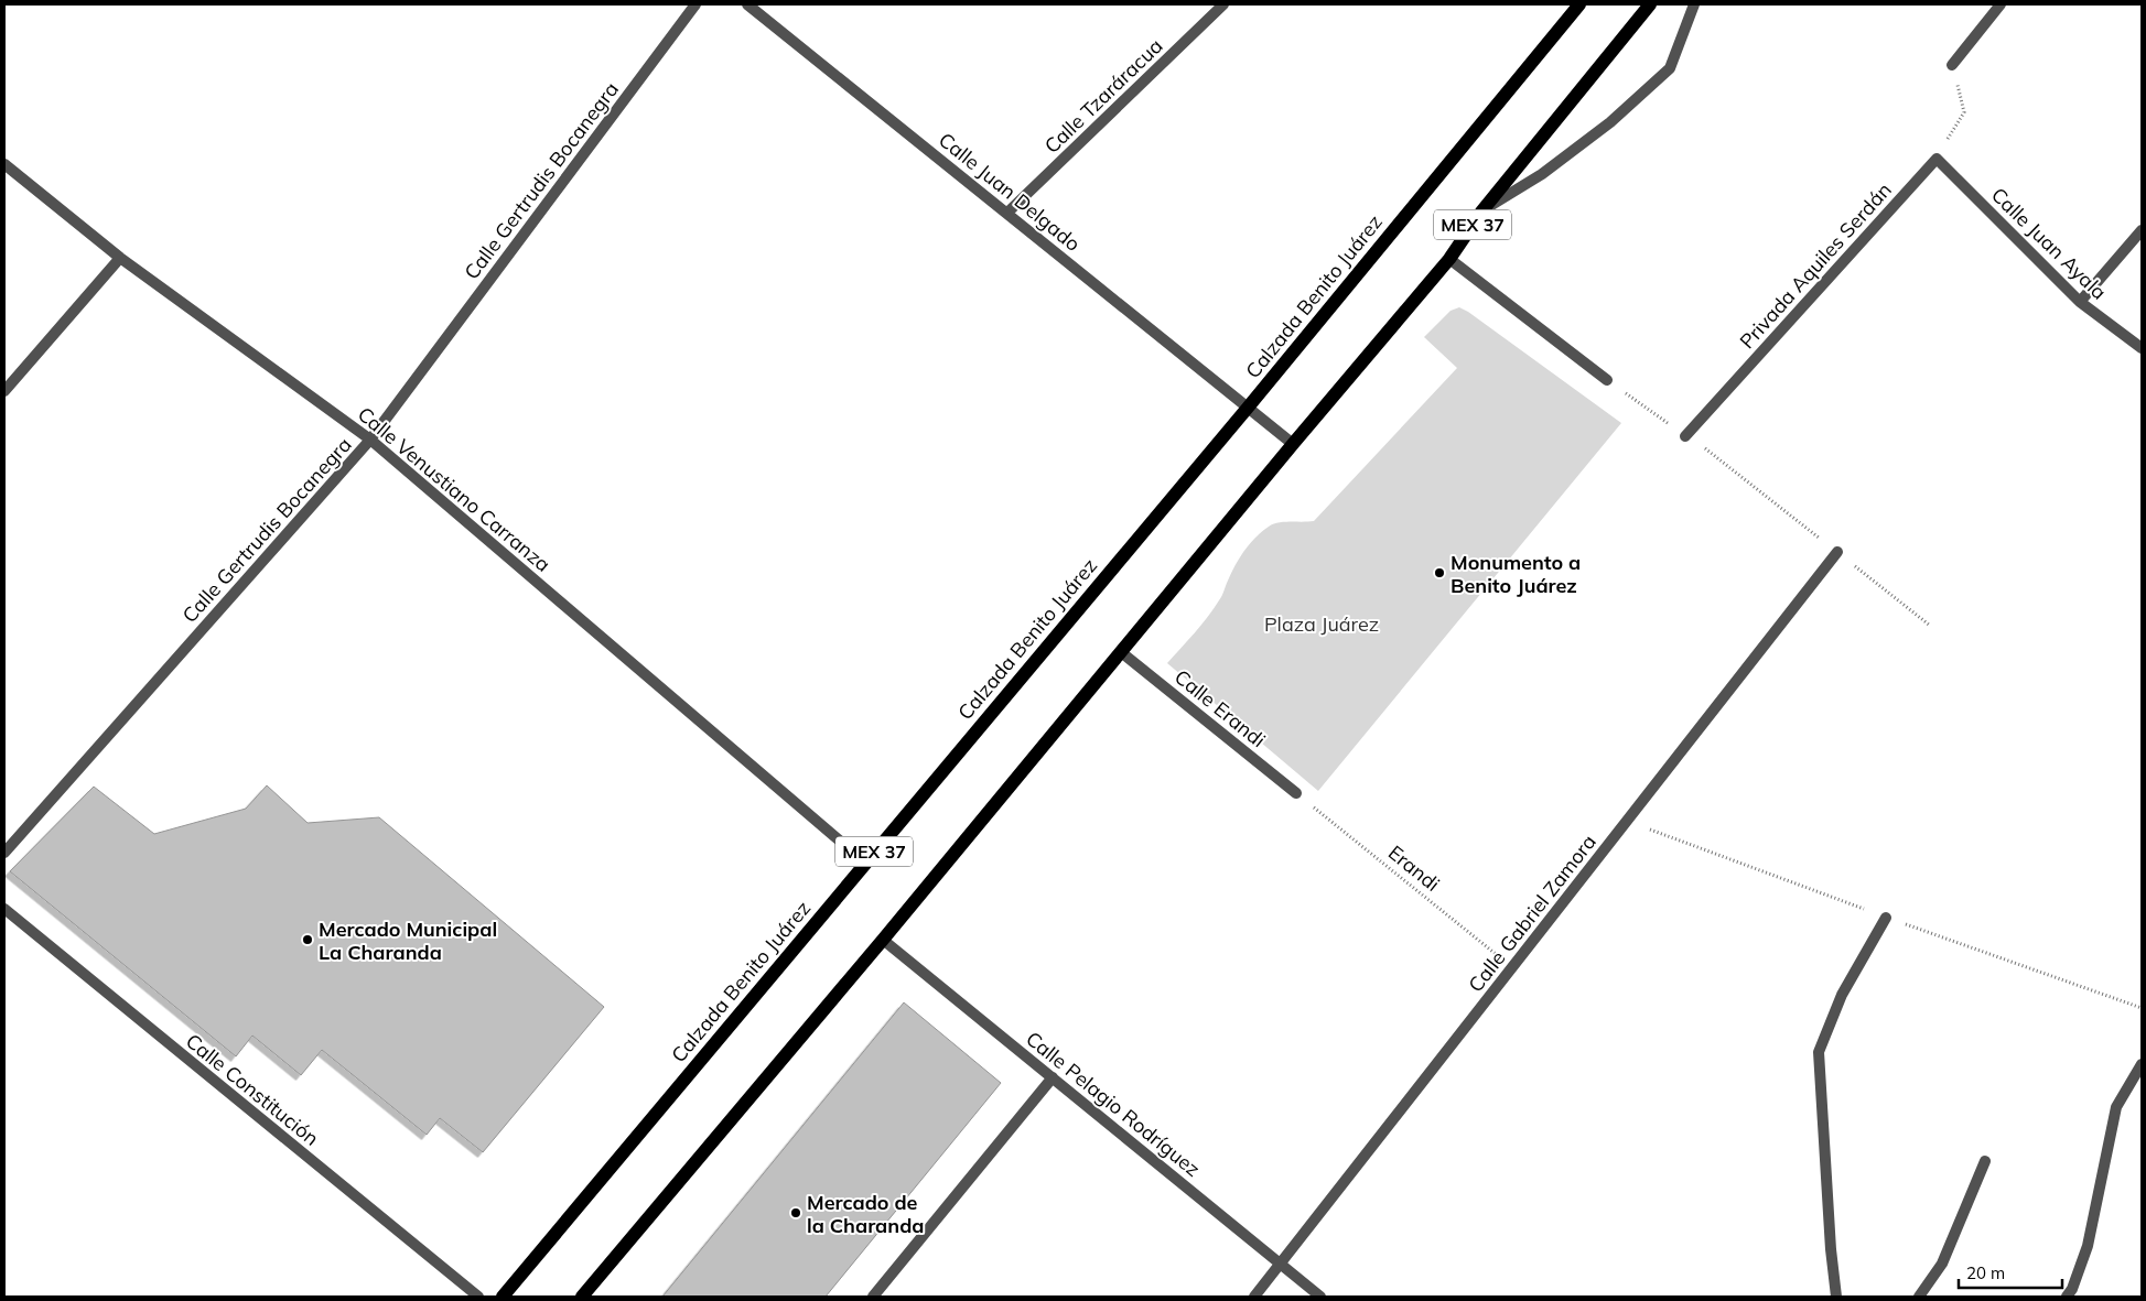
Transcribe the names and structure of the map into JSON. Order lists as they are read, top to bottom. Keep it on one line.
{"streets":{"main road":["MEX 37","Calzada Benito Juárez"],"street":["Calle Tzaráracua","Calle Gertrudis Bocanegra","Calle Juan Delgado","Calle Juan Ayala","Privada Aquiles Serdán","Calle Venustiano Carranza","Calle Erandi","Calle Gabriel Zamora","Calle Constitución","Calle Pelagio Rodríguez"],"path":["Erandi"]},"crossings":[["Calle Tzaráracua","Calle Juan Delgado"],["Calle Gertrudis Bocanegra","Calle Venustiano Carranza"],["Calle Juan Delgado","MEX 37"],["Calle Juan Delgado","Calzada Benito Juárez"],["MEX 37","Calle Erandi"],["MEX 37","Calle Pelagio Rodríguez"],["Calle Juan Ayala","Privada Aquiles Serdán"],["Calzada Benito Juárez","Calle Venustiano Carranza"],["Calle Erandi","Erandi"],["Erandi","Calle Gabriel Zamora"],["Calle Gabriel Zamora","Calle Pelagio Rodríguez"]],"parks":["Plaza Juárez"],"places":["Monumento a Benito Juárez","Mercado Municipal La Charanda","Mercado de la Charanda"],"scale_bar":"20 m"}
